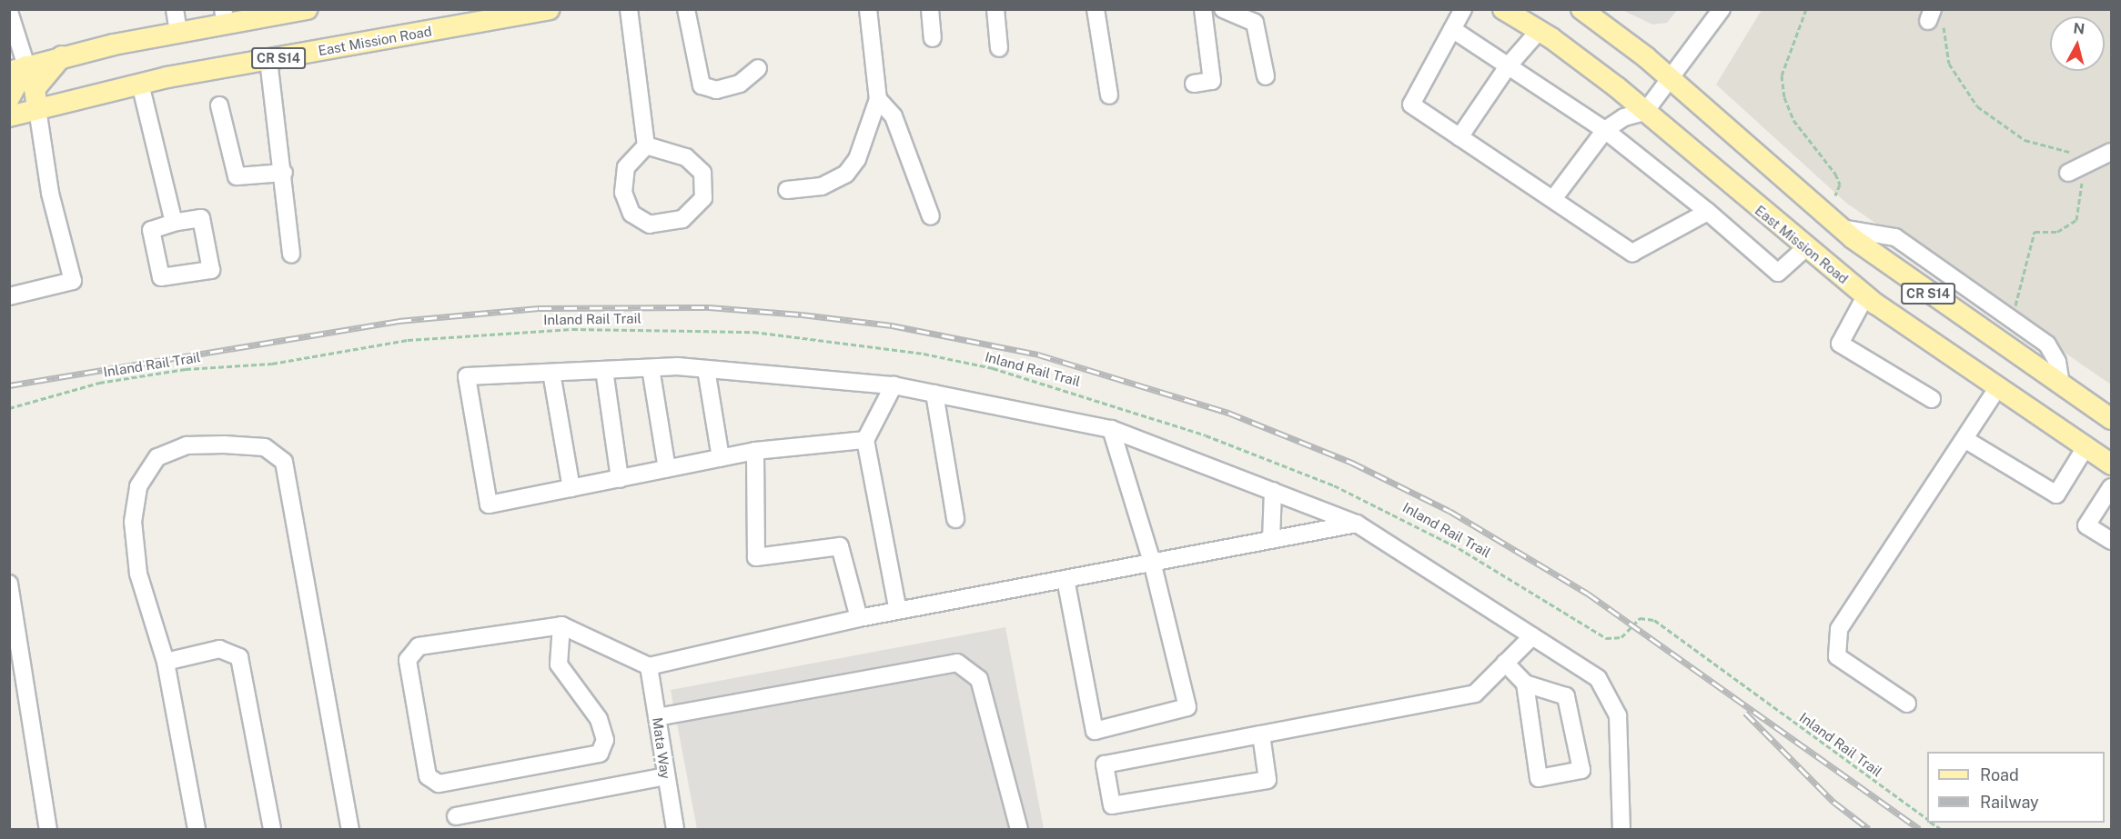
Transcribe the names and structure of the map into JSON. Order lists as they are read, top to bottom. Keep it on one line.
{"streets":{"main road":["East Mission Road","CR S14"],"street":["Mata Way"],"path":["Inland Rail Trail"]},"legend":["Road","Railway"],"north":"top"}
